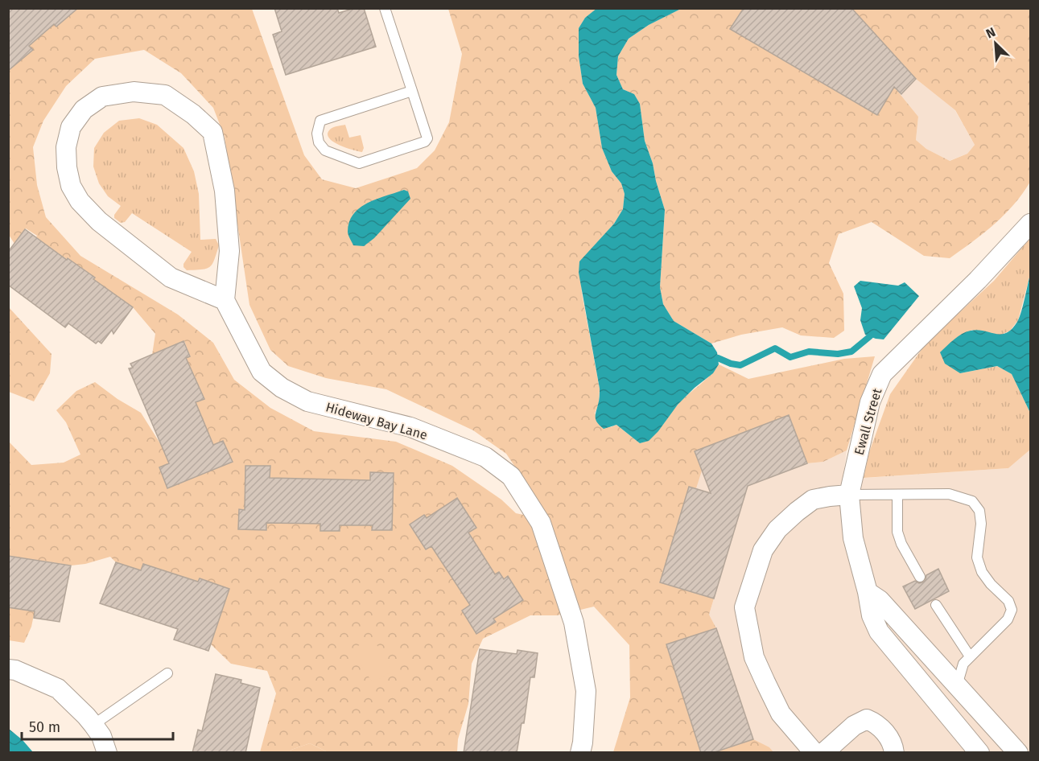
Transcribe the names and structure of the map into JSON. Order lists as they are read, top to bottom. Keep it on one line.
{"streets":{"street":["Hideway Bay Lane","Ewall Street"]},"scale_bar":"50 m","north":"top left"}
